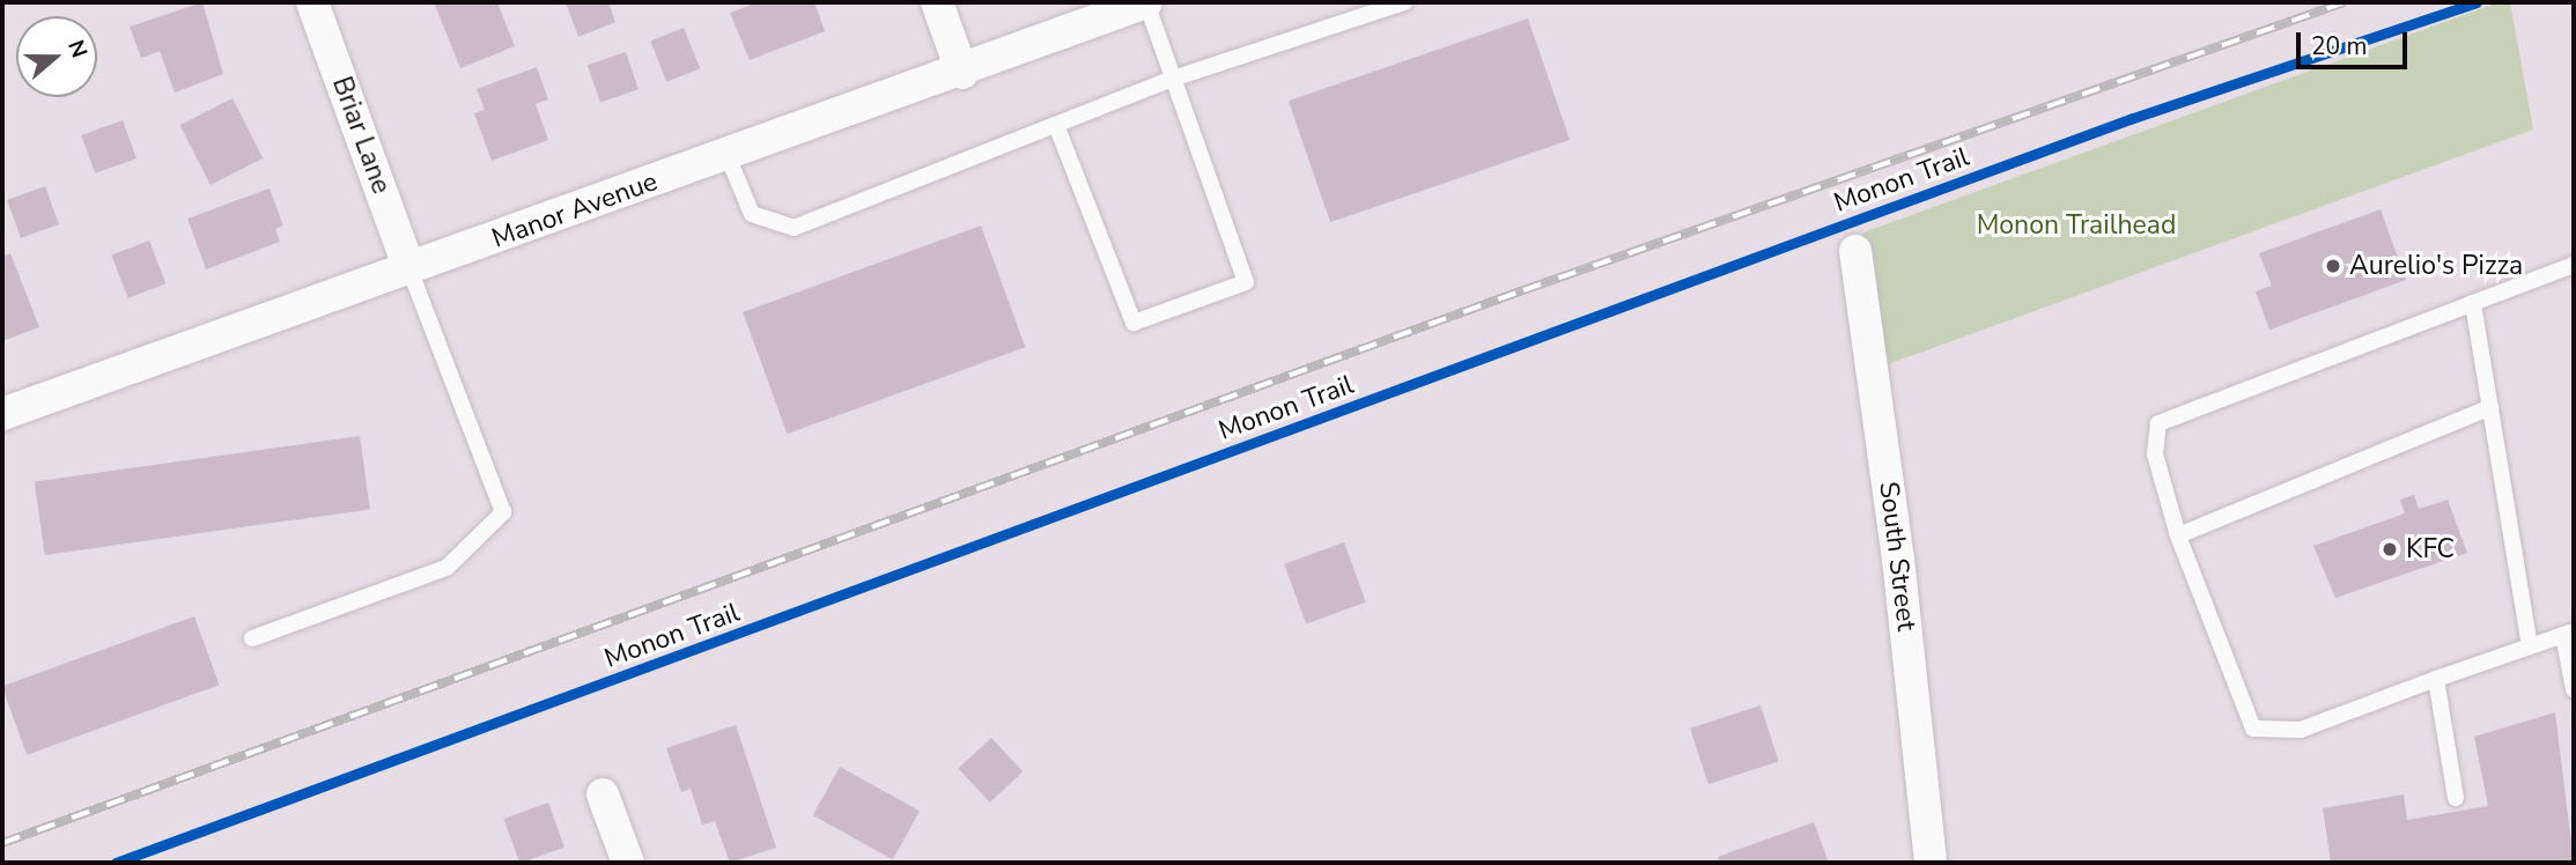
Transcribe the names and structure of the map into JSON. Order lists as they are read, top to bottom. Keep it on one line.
{"streets":{"street":["Briar Lane","Manor Avenue","South Street"],"cycle path":["Monon Trail"]},"crossings":[["Briar Lane","Manor Avenue"]],"parks":["Monon Trailhead"],"places":["Aurelio's Pizza","KFC"],"scale_bar":"20 m","north":"right"}
